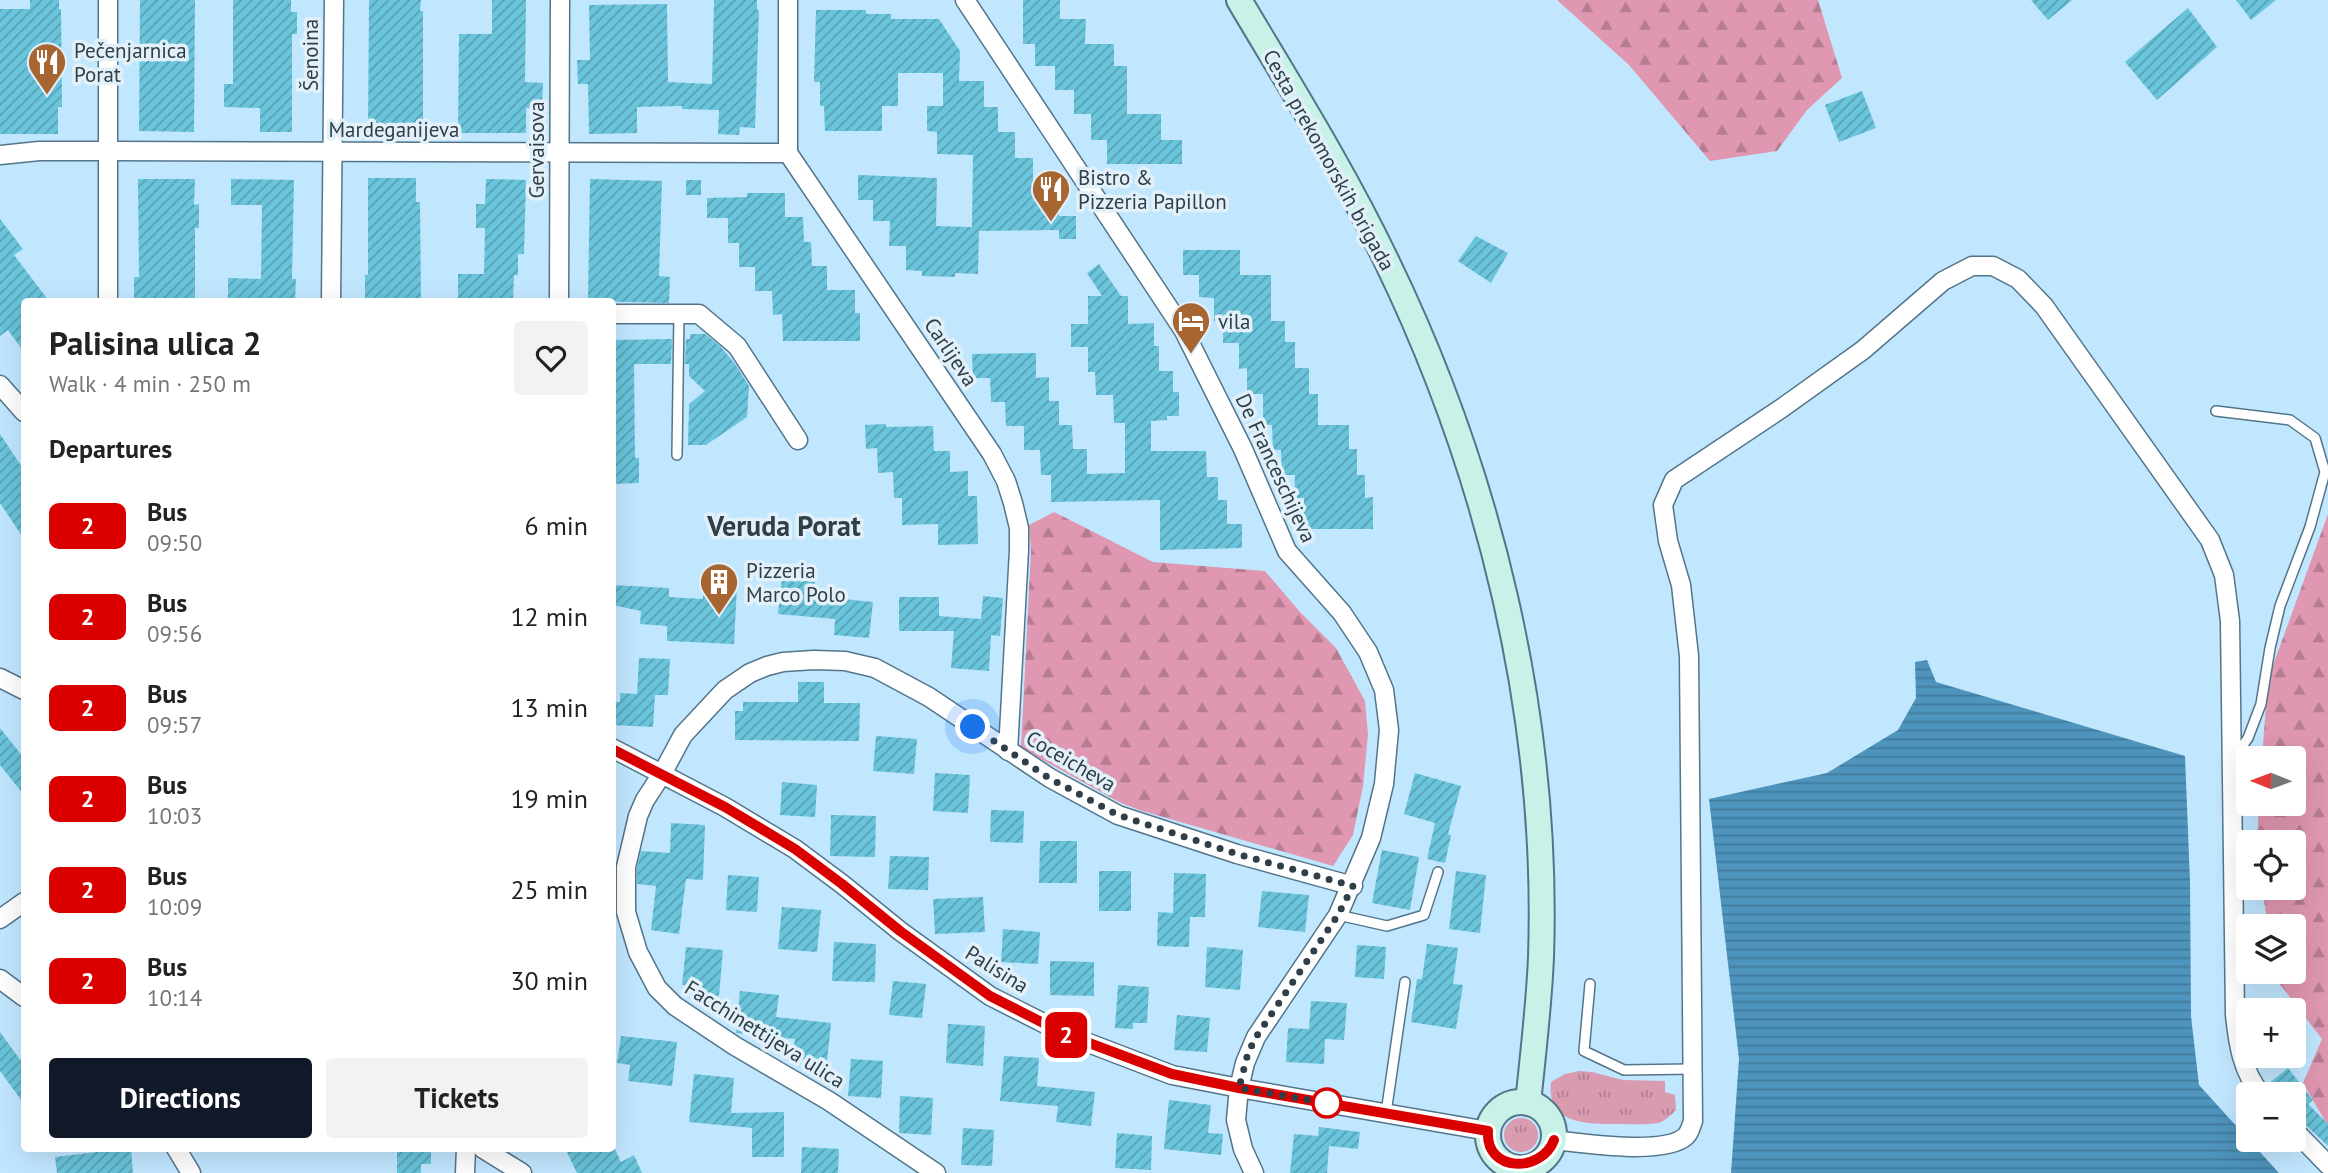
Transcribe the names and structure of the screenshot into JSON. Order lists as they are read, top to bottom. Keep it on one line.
{"streets":{"main road":["Cesta prekomorskih brigada"],"street":["Šenoina","Mardeganijeva","Gervaisova","Carlijeva","De Franceschijeva","Coceicheva","Palisina","Facchinettijeva ulica"]},"crossings":[["Šenoina","Mardeganijeva"],["Mardeganijeva","Gervaisova"],["Mardeganijeva","Carlijeva"],["Cesta prekomorskih brigada","Palisina"],["Carlijeva","Coceicheva"],["De Franceschijeva","Coceicheva"],["De Franceschijeva","Palisina"],["Coceicheva","Palisina"],["Coceicheva","Facchinettijeva ulica"],["Palisina","Facchinettijeva ulica"]],"districts":["Veruda Porat"],"places":{"restaurant":["Pečenjarnica Porat","Bistro & Pizzeria Papillon"],"hotel":["vila"],"building":["Pizzeria Marco Polo"]},"lines":["bus line 2"],"north":"left","page":{"on_map":"2","heading":[["Palisina ulica 2","Walk · 4 min · 250 m"],"Departures"],"list":[{"mark":"2","name":"Bus","note":"09:50","value":"6 min"},{"mark":"2","name":"Bus","note":"09:56","value":"12 min"},{"mark":"2","name":"Bus","note":"09:57","value":"13 min"},{"mark":"2","name":"Bus","note":"10:03","value":"19 min"},{"mark":"2","name":"Bus","note":"10:09","value":"25 min"},{"mark":"2","name":"Bus","note":"10:14","value":"30 min"}],"map_buttons":["+","−"],"buttons":["Directions","Tickets"]}}
